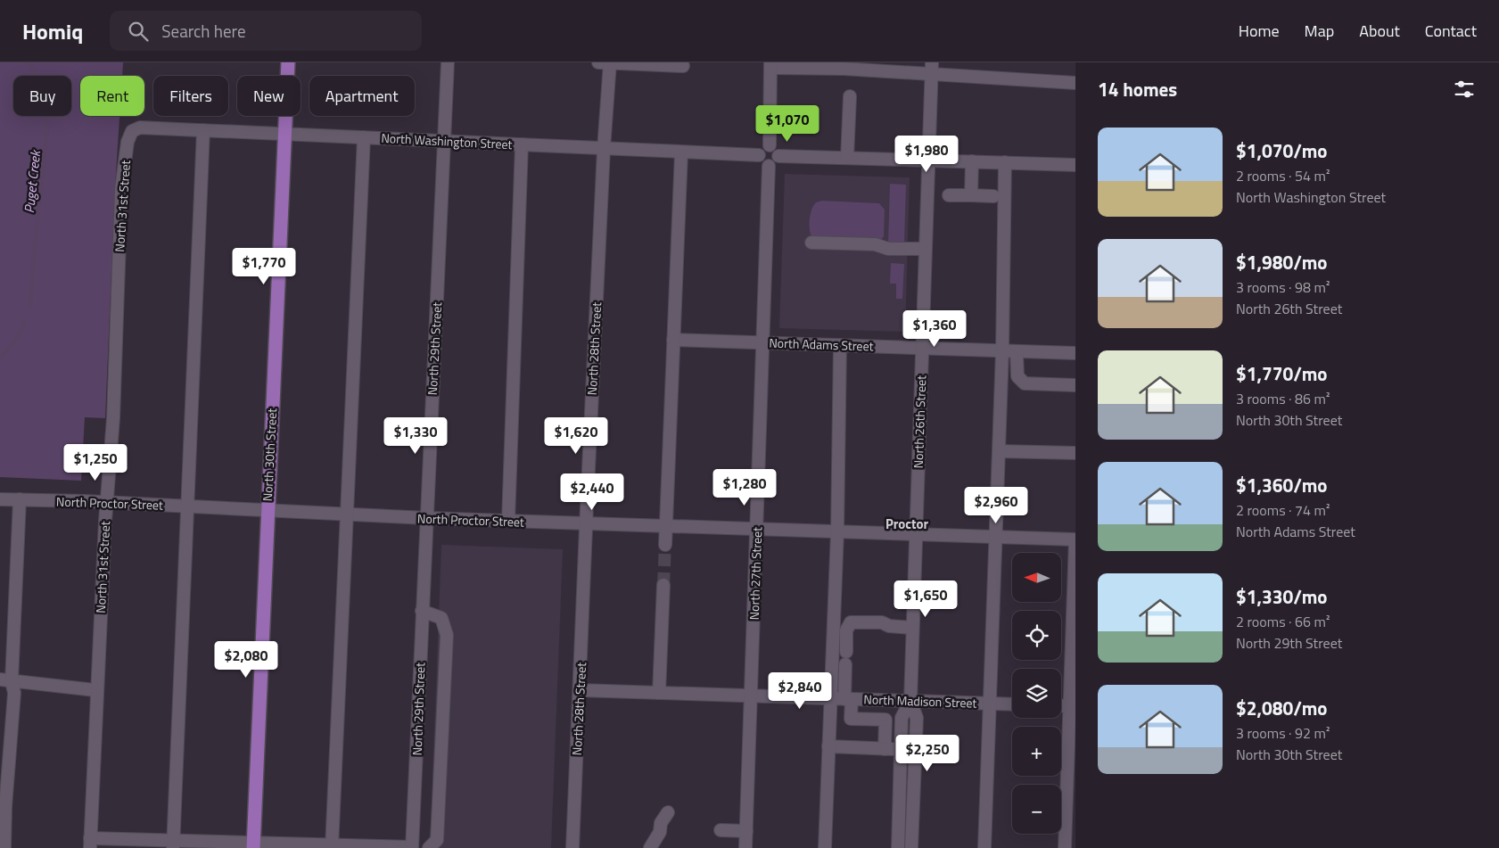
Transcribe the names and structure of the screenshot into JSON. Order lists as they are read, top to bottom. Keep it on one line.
{"streets":{"main road":["North 30th Street"],"street":["North Washington Street","North 31st Street","North Adams Street","North 29th Street","North 28th Street","North 26th Street","North Proctor Street","North 27th Street","North Madison Street"]},"crossings":[["North Washington Street","North 31st Street"],["North Washington Street","North 29th Street"],["North Washington Street","North 28th Street"],["North Washington Street","North 30th Street"],["North Washington Street","North 27th Street"],["North 31st Street","North Proctor Street"],["North Adams Street","North 26th Street"],["North Adams Street","North 27th Street"],["North 29th Street","North Proctor Street"],["North 28th Street","North Proctor Street"],["North 28th Street","North Madison Street"],["North 26th Street","North Proctor Street"],["North 26th Street","North Madison Street"],["North 30th Street","North Proctor Street"],["North Proctor Street","North 27th Street"],["North 27th Street","North Madison Street"]],"districts":["Proctor"],"water":["Puget Creek"],"north":"left","page":{"header":"Homiq","search":"Search here","nav":["Home","Map","About","Contact"],"heading":"14 homes","chip":["Buy","Rent","Filters","New","Apartment"],"price":["$1,070","$1,980","$1,770","$1,360","$1,330","$1,620","$1,250","$1,280","$2,440","$2,960","$1,650","$2,080","$2,840","$2,250"],"list":[{"name":"$1,070/mo","note":"2 rooms · 54 m² · North Washington Street"},{"name":"$1,980/mo","note":"3 rooms · 98 m² · North 26th Street"},{"name":"$1,770/mo","note":"3 rooms · 86 m² · North 30th Street"},{"name":"$1,360/mo","note":"2 rooms · 74 m² · North Adams Street"},{"name":"$1,330/mo","note":"2 rooms · 66 m² · North 29th Street"},{"name":"$2,080/mo","note":"3 rooms · 92 m² · North 30th Street"}],"map_buttons":["+","−"]}}
